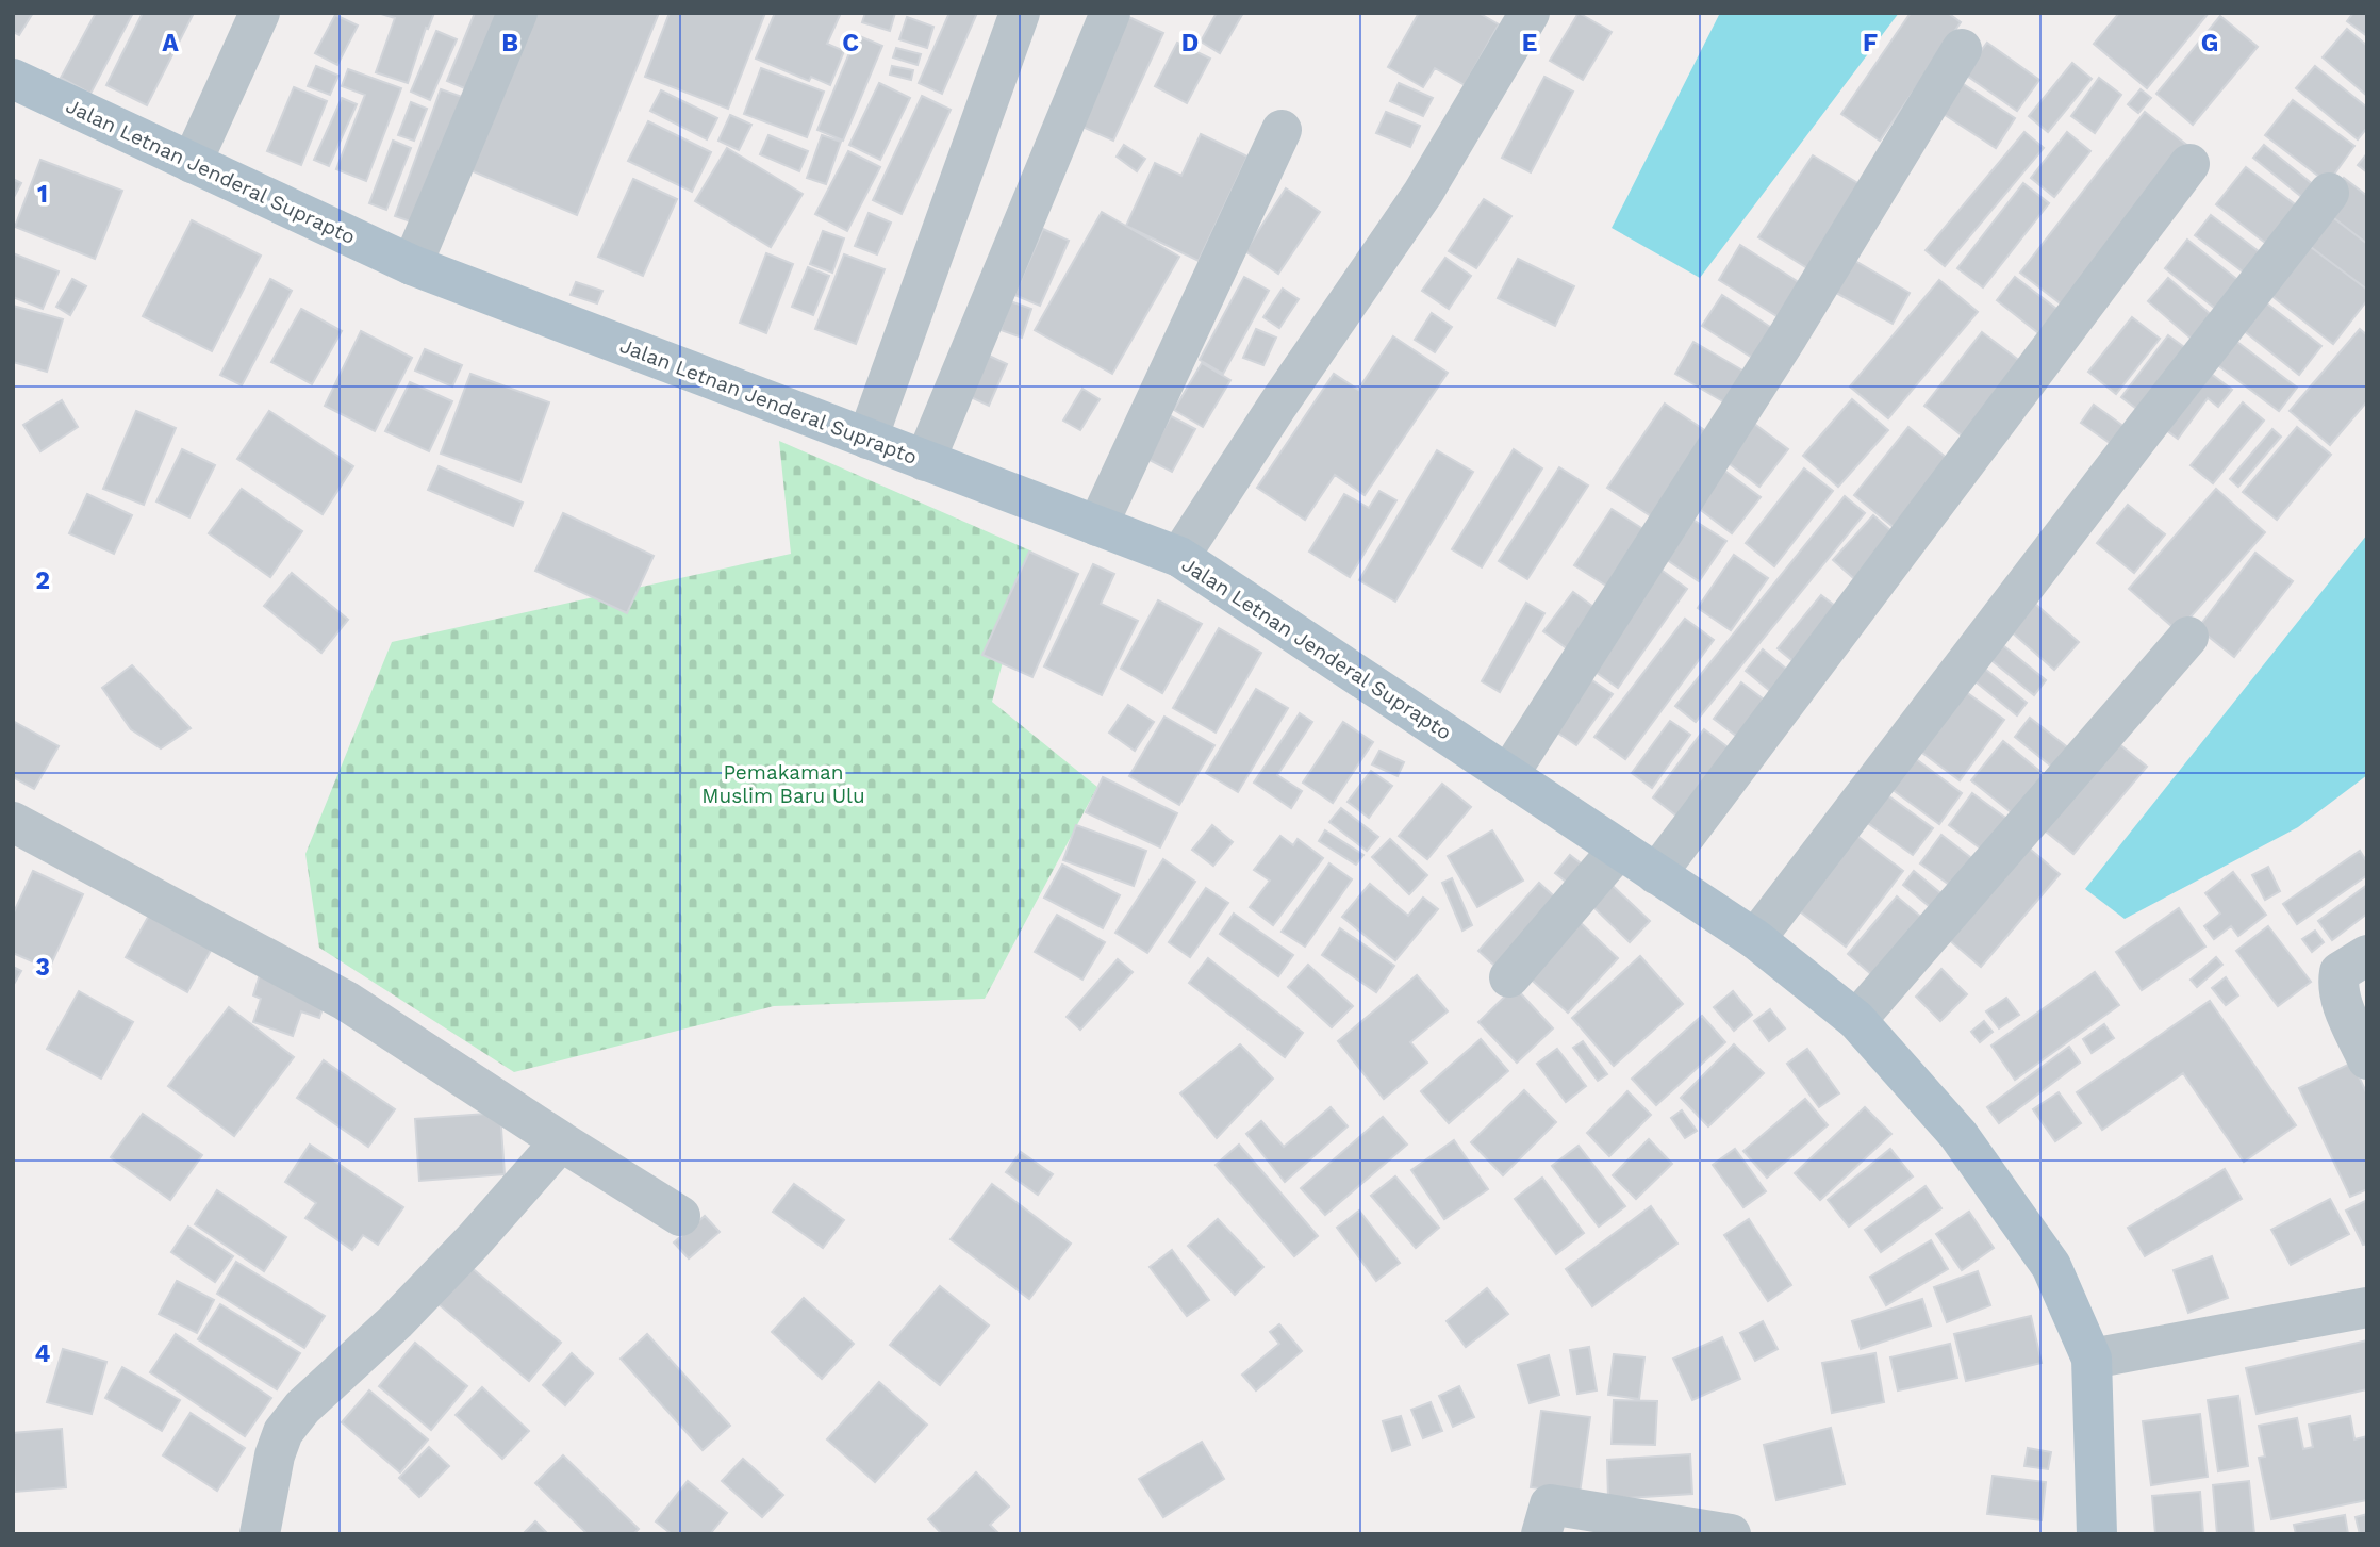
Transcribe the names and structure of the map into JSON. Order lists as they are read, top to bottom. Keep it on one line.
{"streets":{"main road":["Jalan Letnan Jenderal Suprapto"]},"parks":["Pemakaman Muslim Baru Ulu"],"grid":{"columns":["A","B","C","D","E","F","G"],"rows":["1","2","3","4"]}}
